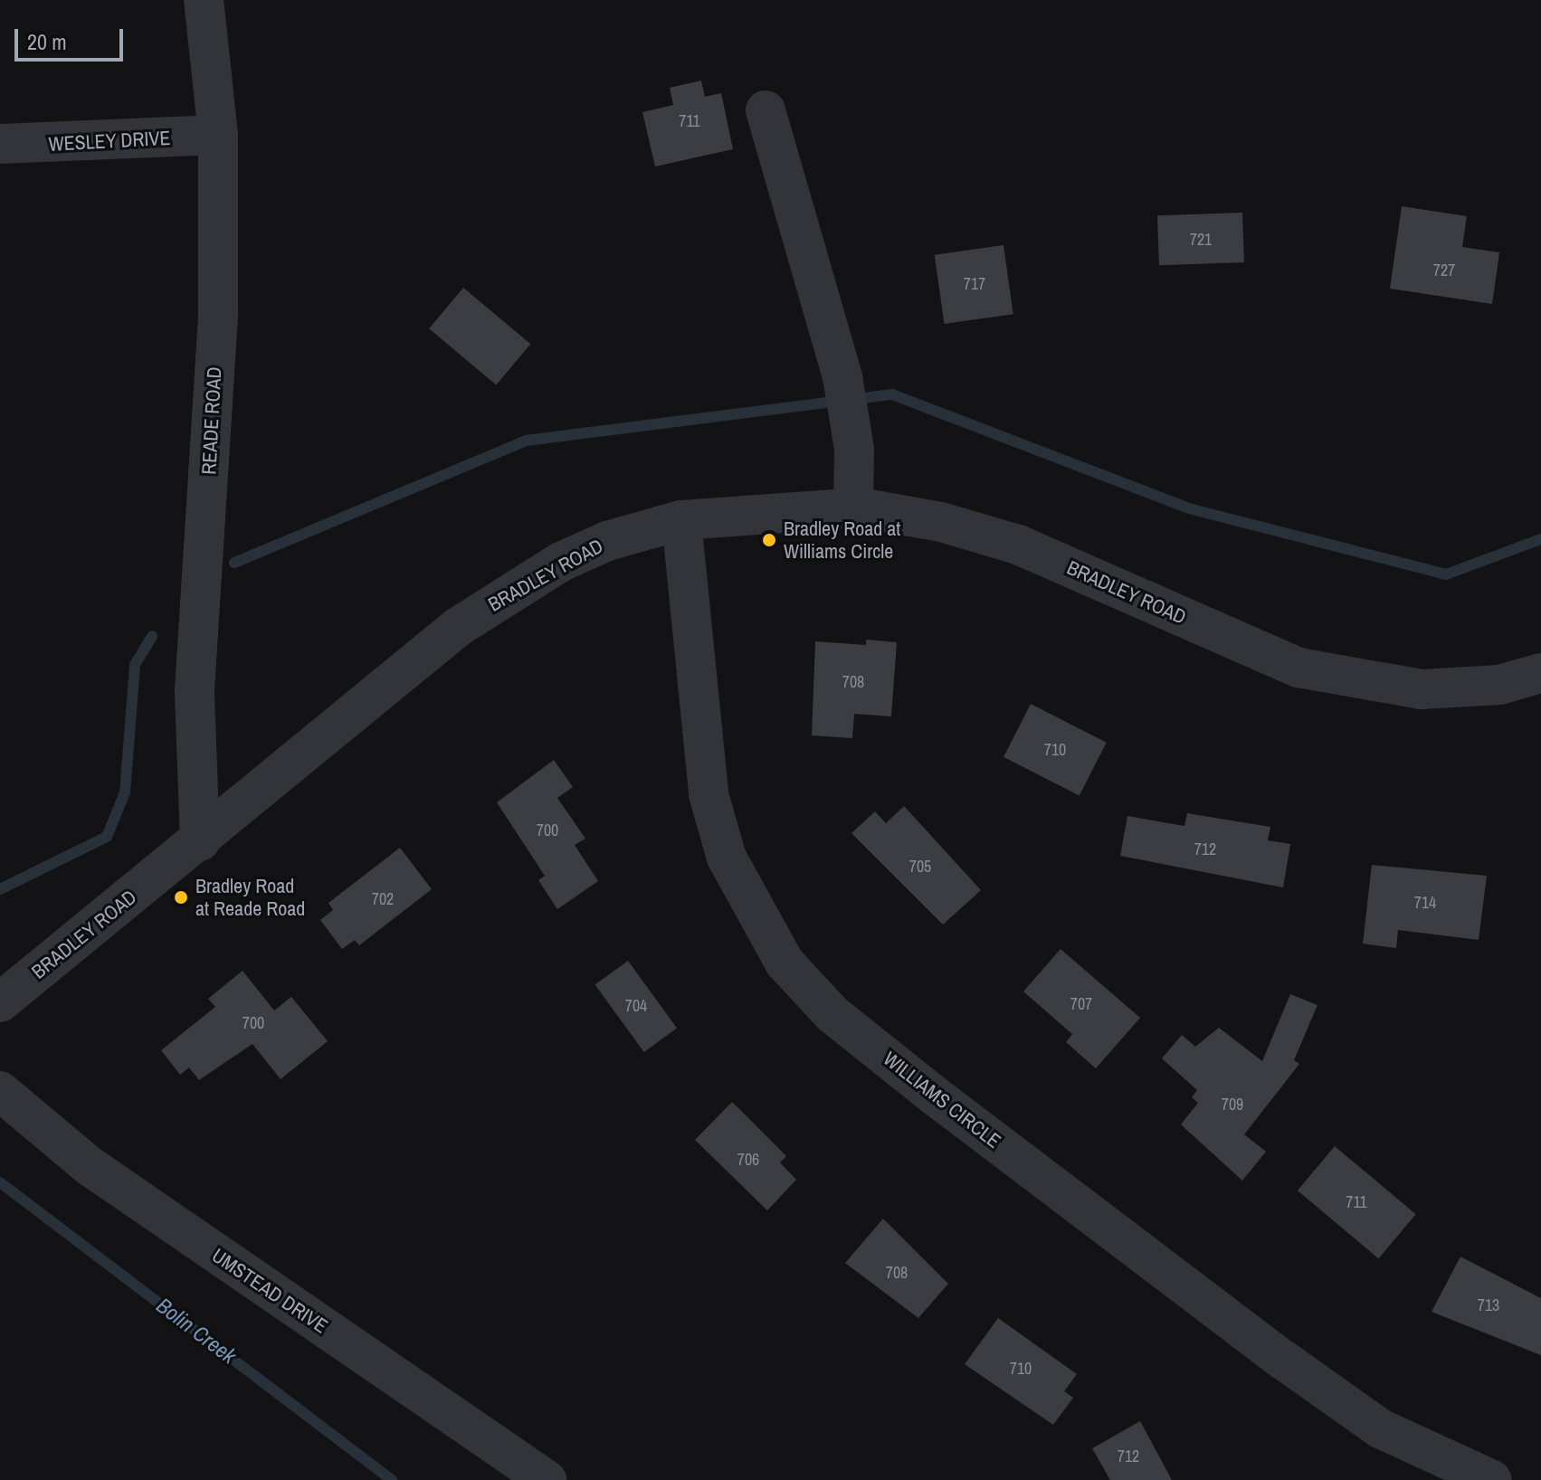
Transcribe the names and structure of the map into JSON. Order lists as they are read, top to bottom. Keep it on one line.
{"streets":{"street":["WESLEY DRIVE","READE ROAD","BRADLEY ROAD","WILLIAMS CIRCLE","UMSTEAD DRIVE"]},"crossings":[["WESLEY DRIVE","READE ROAD"],["READE ROAD","BRADLEY ROAD"],["BRADLEY ROAD","WILLIAMS CIRCLE"]],"water":["Bolin Creek"],"places":["Bradley Road at Williams Circle","Bradley Road at Reade Road"],"house_numbers":["711","721","727","717","708","710","700","712","705","702","714","707","704","700","709","706","711","708","713","710","712"],"scale_bar":"20 m"}
